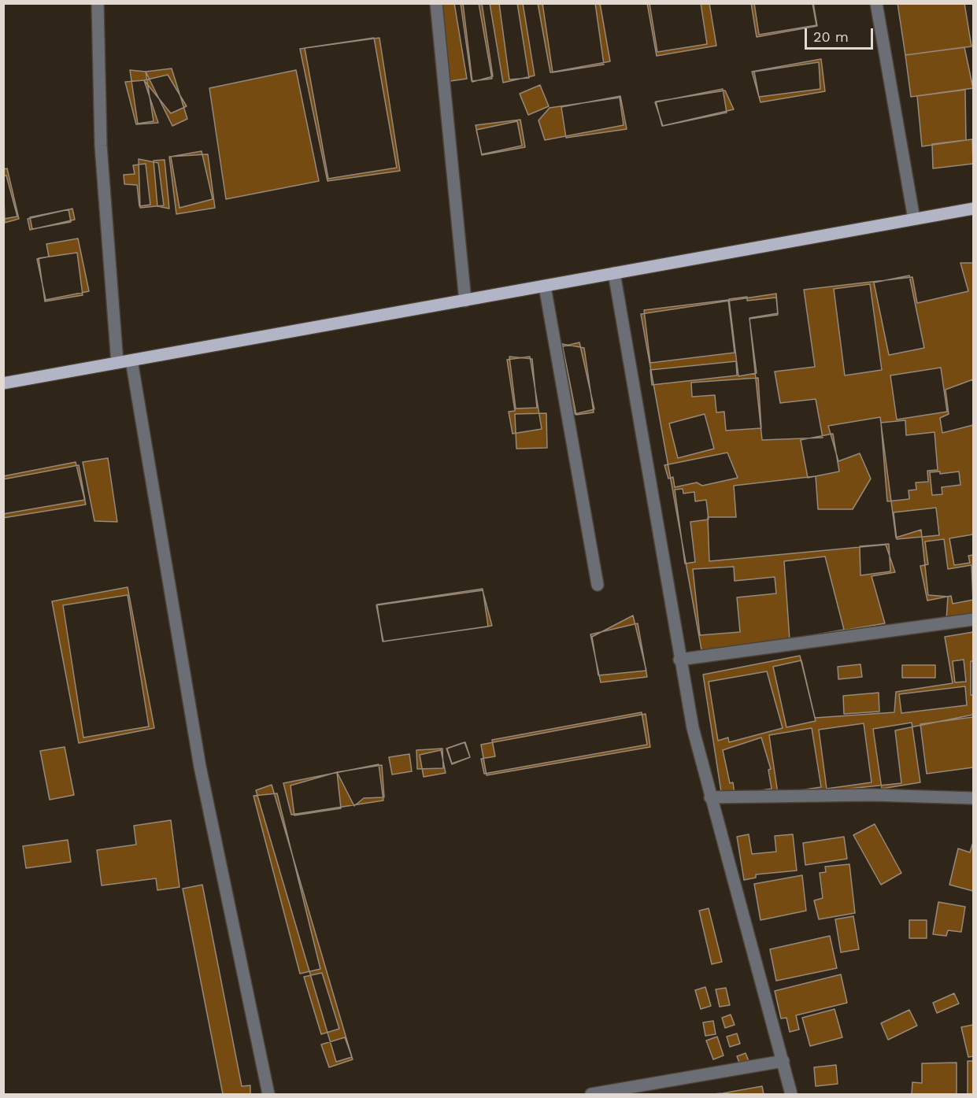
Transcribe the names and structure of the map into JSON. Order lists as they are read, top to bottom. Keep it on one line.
{"scale_bar":"20 m"}
